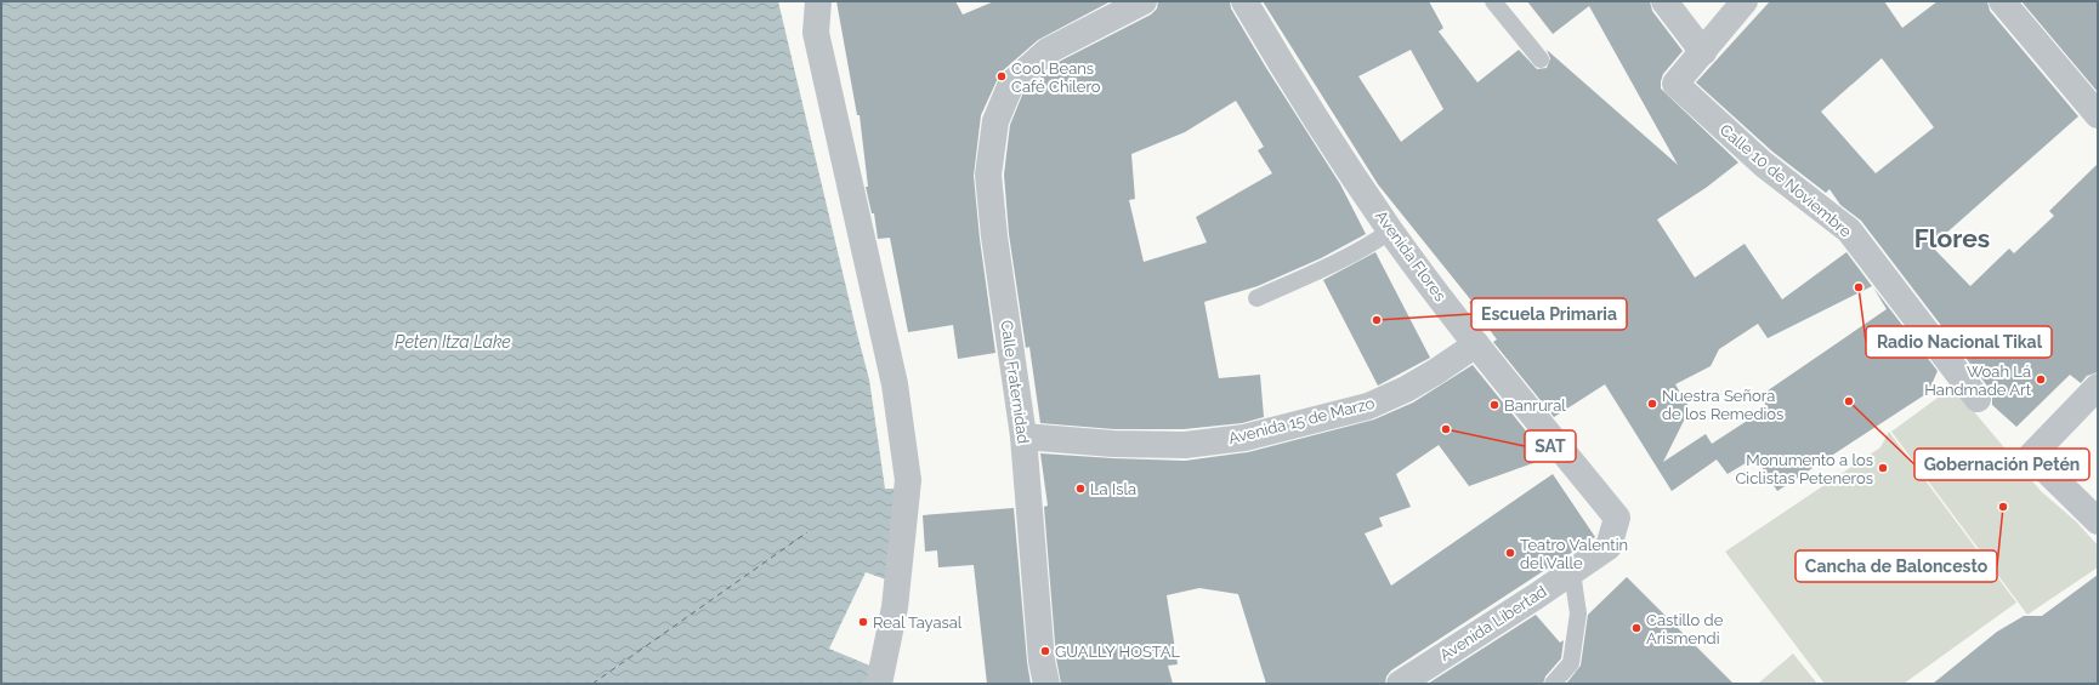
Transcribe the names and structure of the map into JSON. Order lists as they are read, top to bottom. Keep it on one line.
{"streets":{"street":["Calle 10 de Noviembre","Avenida Flores","Calle Fraternidad","Avenida 15 de Marzo","Avenida Libertad"]},"crossings":[["Avenida Flores","Avenida 15 de Marzo"],["Avenida Flores","Avenida Libertad"],["Calle Fraternidad","Avenida 15 de Marzo"]],"districts":["Flores"],"water":["Peten Itza Lake"],"places":["Cool Beans Café Chilero","Radio Nacional Tikal","Escuela Primaria","Woah Lá Handmade Art","Gobernación Petén","Nuestra Señora de los Remedios","Banrural","SAT","Monumento a los Ciclistas Peteneros","La Isla","Cancha de Baloncesto","Teatro Valentin del Valle","Real Tayasal","Castillo de Arismendi","GUALLY HOSTAL"]}
